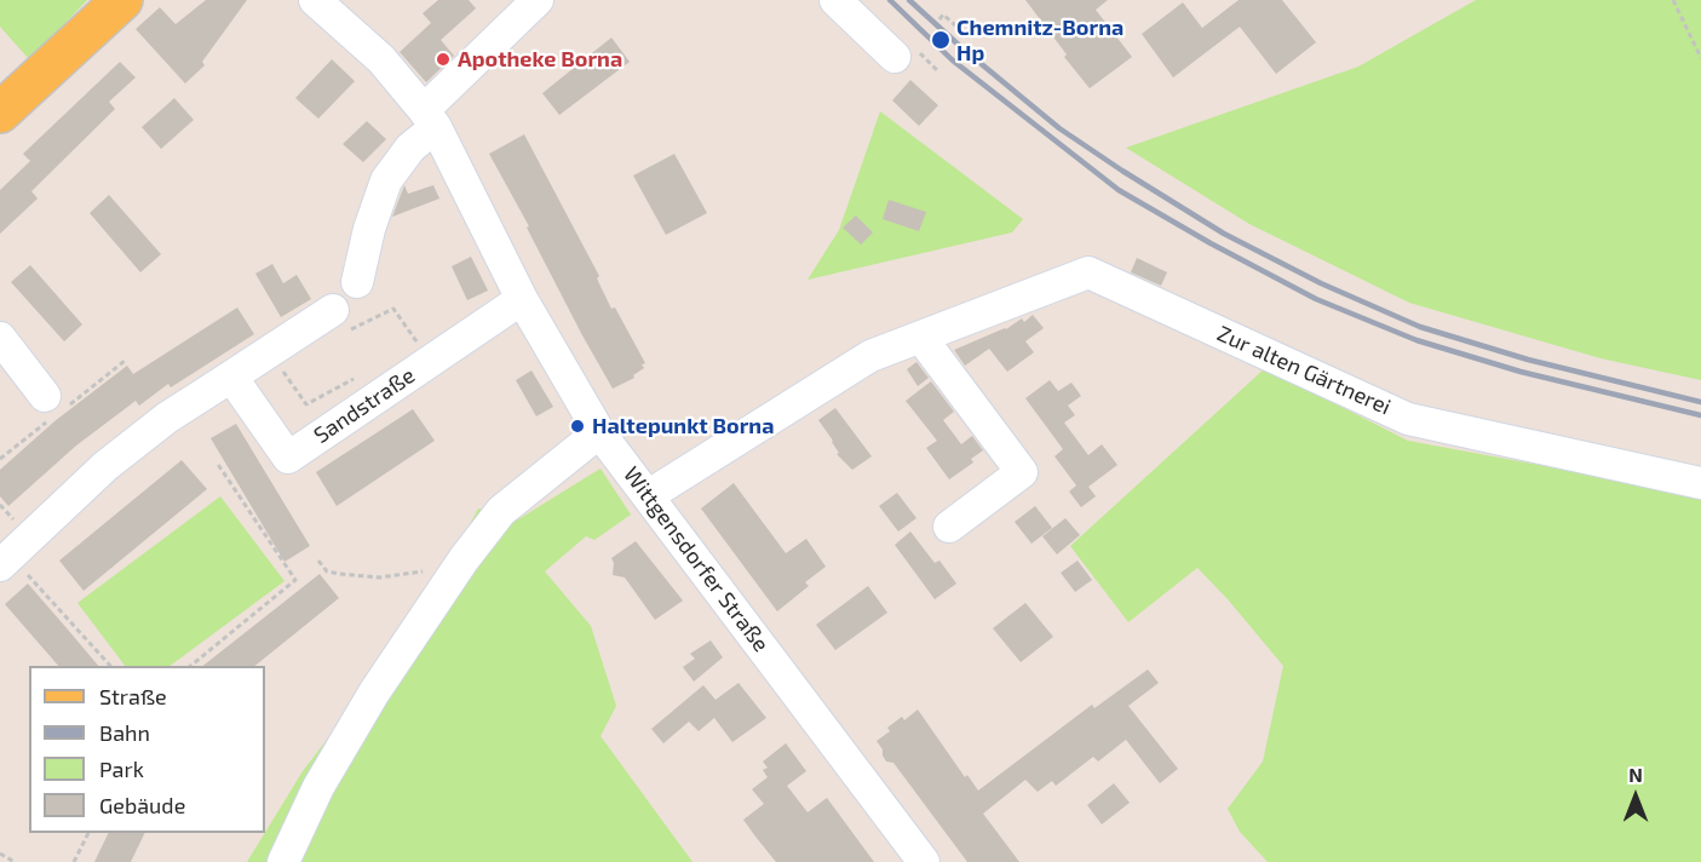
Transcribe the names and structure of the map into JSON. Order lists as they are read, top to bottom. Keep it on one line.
{"streets":{"street":["Zur alten Gärtnerei","Sandstraße","Wittgensdorfer Straße"]},"crossings":[["Zur alten Gärtnerei","Wittgensdorfer Straße"],["Sandstraße","Wittgensdorfer Straße"]],"places":["Chemnitz-Borna Hp","Apotheke Borna","Haltepunkt Borna"],"legend":["Straße","Bahn","Park","Gebäude"],"north":"top"}
